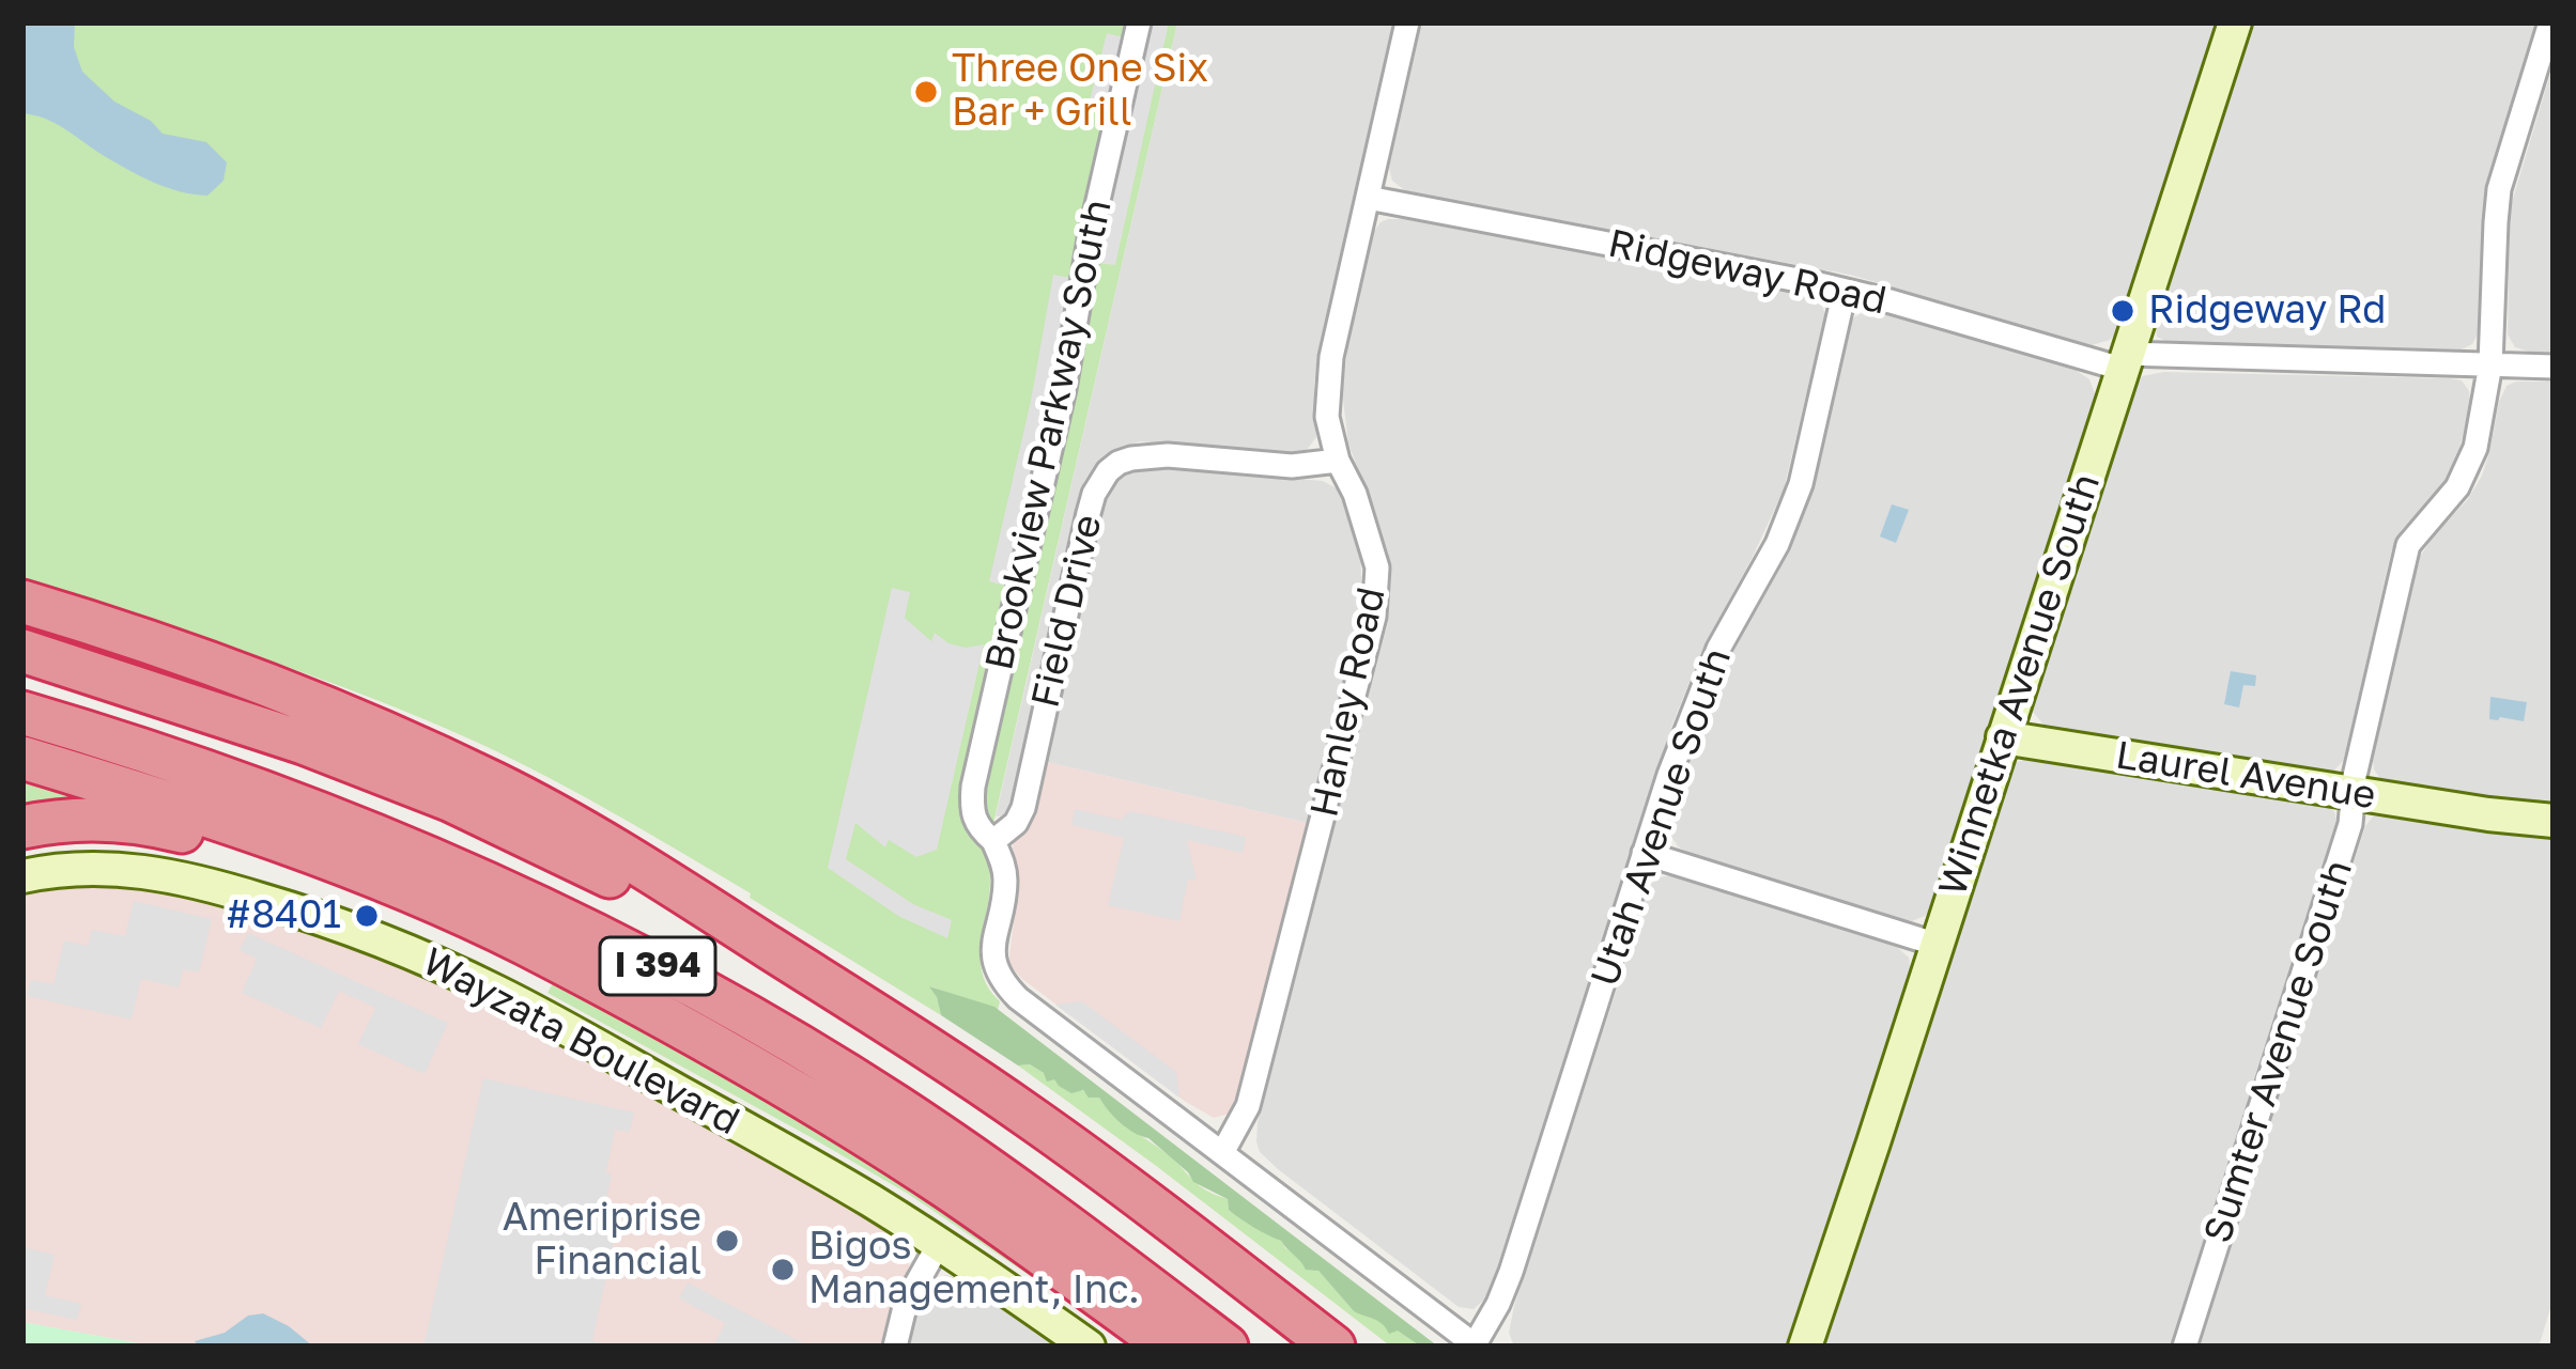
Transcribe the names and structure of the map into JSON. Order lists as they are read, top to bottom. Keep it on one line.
{"streets":{"highway":["I 394"],"street":["Ridgeway Road","Brookview Parkway South","Field Drive","Winnetka Avenue South","Hanley Road","Laurel Avenue","Utah Avenue South","Wayzata Boulevard","Sumter Avenue South"]},"crossings":[["Ridgeway Road","Winnetka Avenue South"],["Ridgeway Road","Hanley Road"],["Ridgeway Road","Utah Avenue South"],["Ridgeway Road","Sumter Avenue South"],["Brookview Parkway South","Field Drive"],["Field Drive","Hanley Road"],["Winnetka Avenue South","Laurel Avenue"],["Laurel Avenue","Sumter Avenue South"]],"places":["Three One Six Bar + Grill","Ridgeway Rd","#8401","Ameriprise Financial","Bigos Management, Inc."]}
